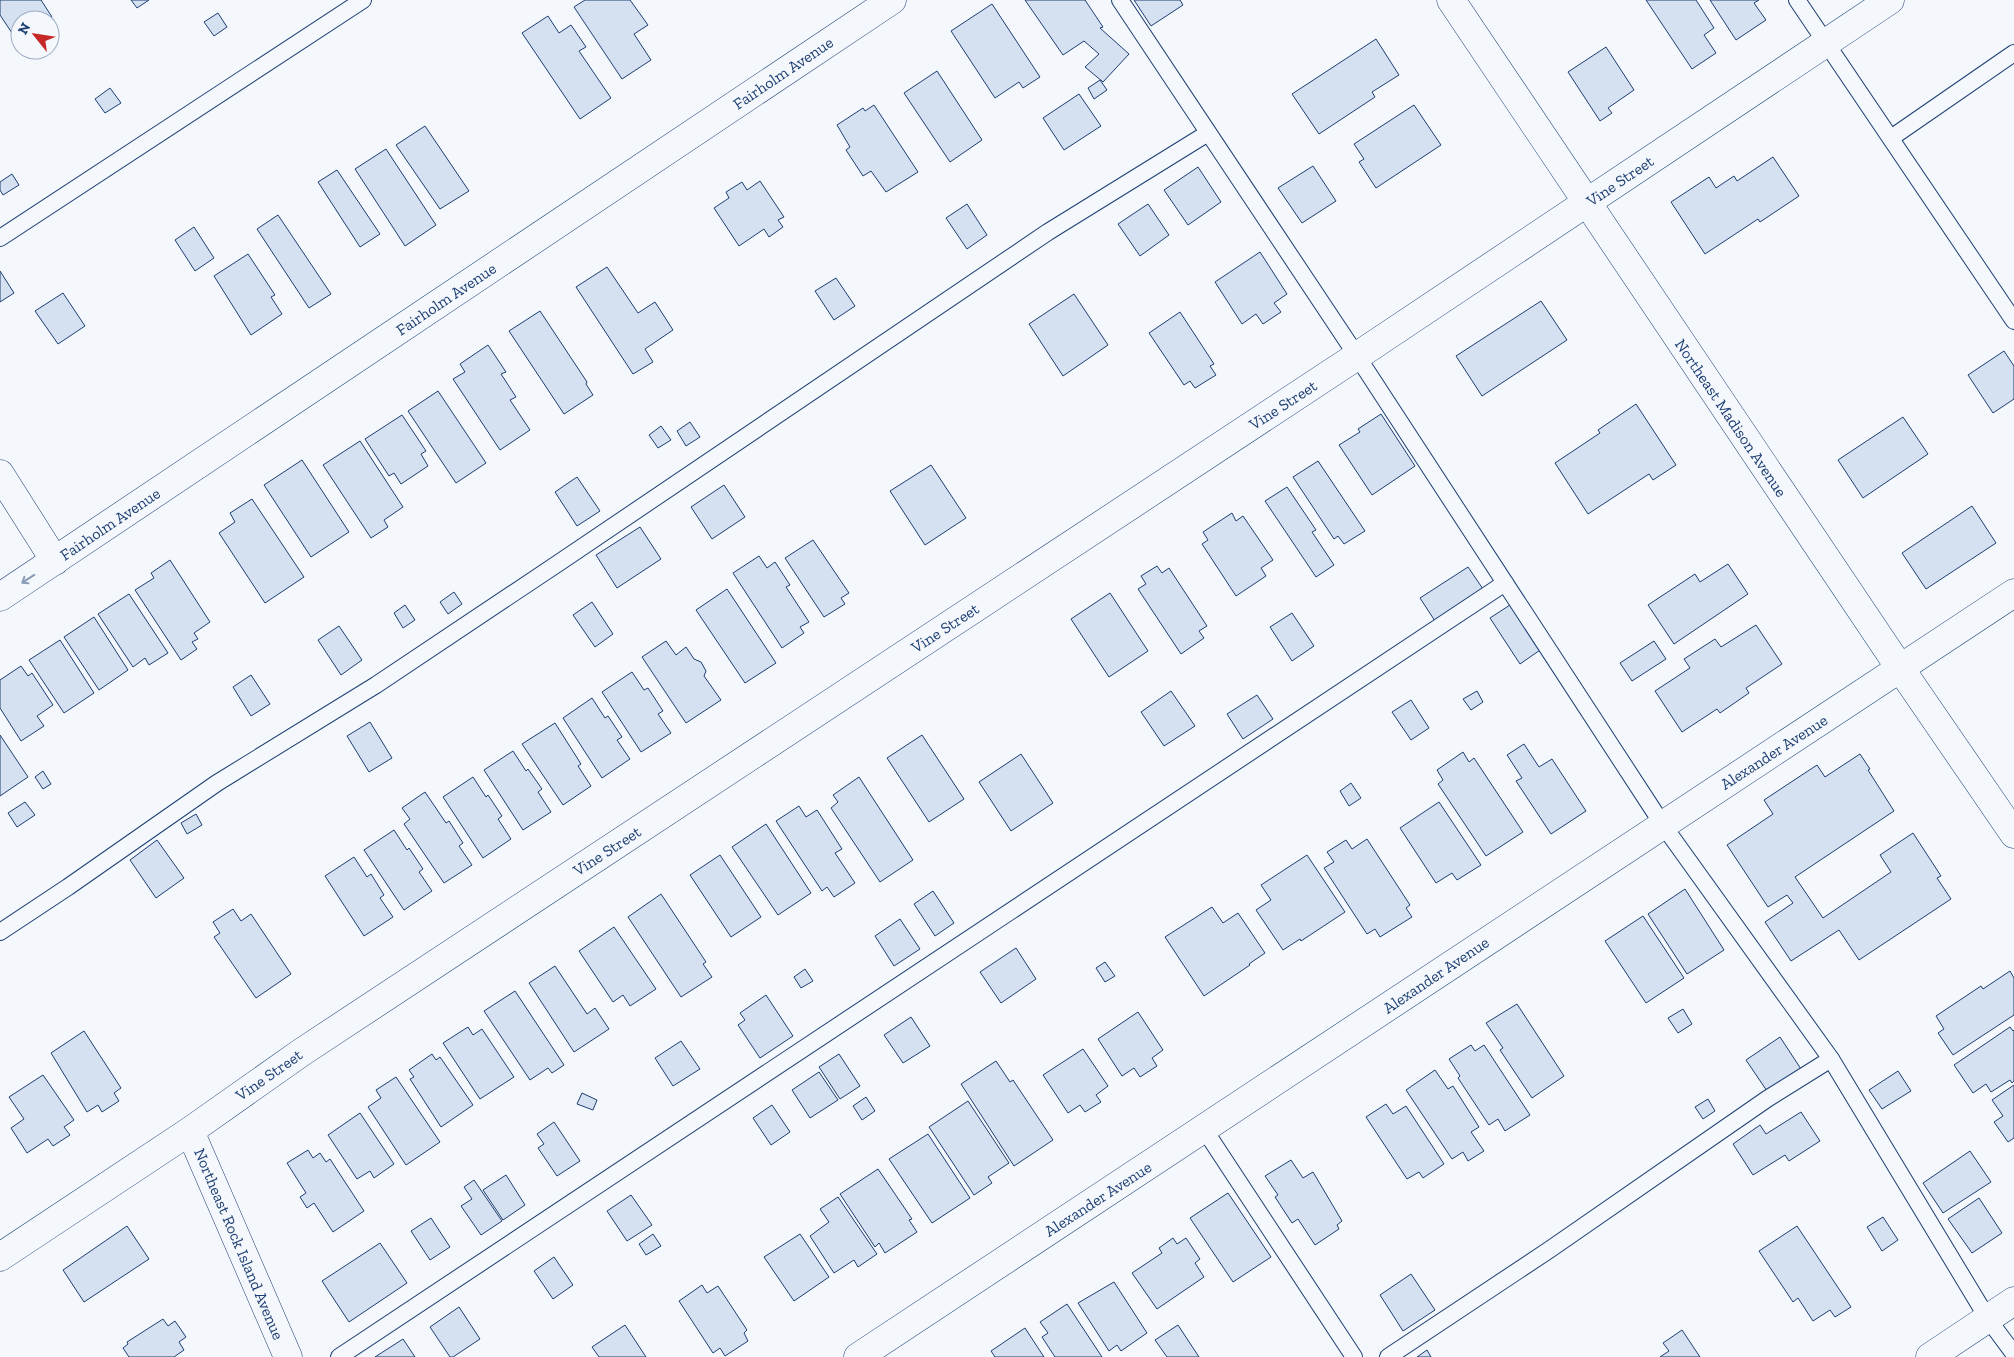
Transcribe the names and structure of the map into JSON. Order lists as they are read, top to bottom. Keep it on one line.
{"streets":{"street":["Fairholm Avenue","Vine Street","Northeast Madison Avenue","Alexander Avenue","Northeast Rock Island Avenue"]},"crossings":[["Vine Street","Northeast Madison Avenue"],["Vine Street","Northeast Rock Island Avenue"],["Northeast Madison Avenue","Alexander Avenue"]],"north":"top left"}
